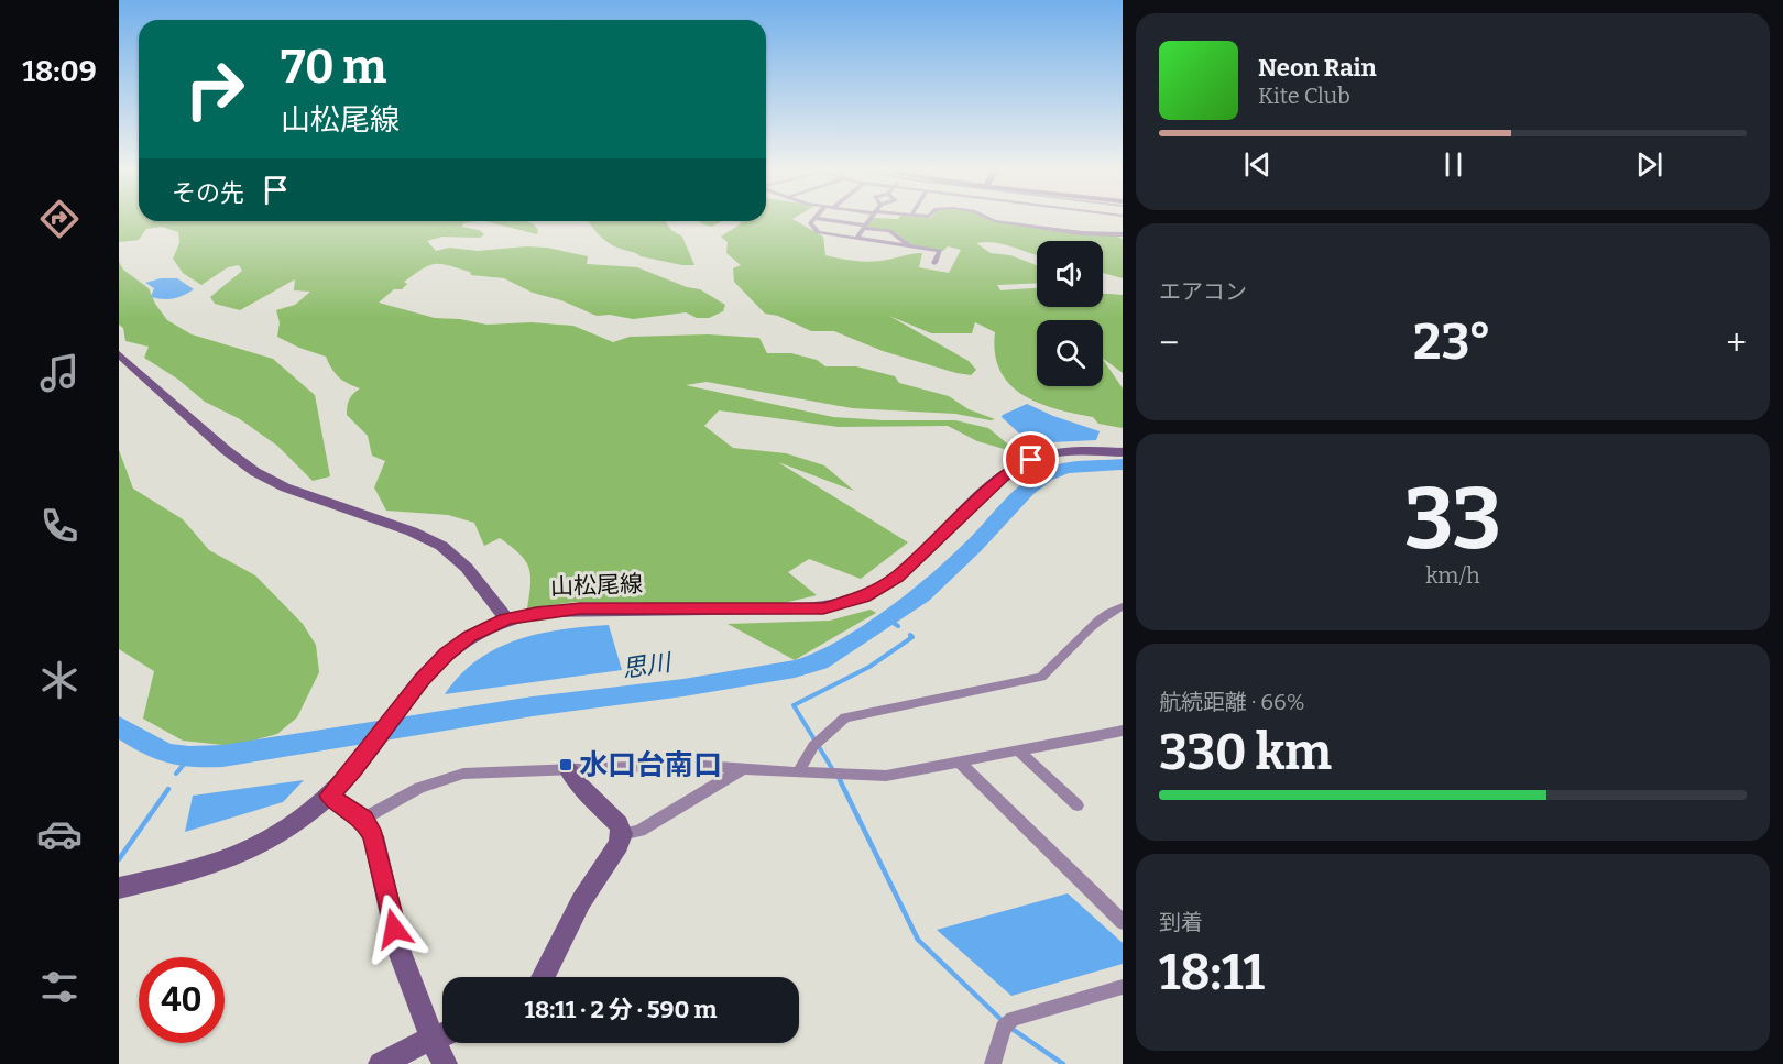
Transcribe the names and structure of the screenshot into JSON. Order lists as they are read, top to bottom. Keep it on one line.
{"streets":{"main road":["山松尾線"]},"water":["思川"],"places":{"transit":["水口台南口"]},"page":{"tabs":"18:09","turn":["70 m","山松尾線"],"song":["Neon Rain","Kite Club"],"then":"その先","tile":["エアコン",["33","km/h"],["航続距離 · 66%","330 km"],["到着","18:11"]],"heat":["−","23°","+"],"limit":"40","trip":"18:11 · 2 分 · 590 m"}}
